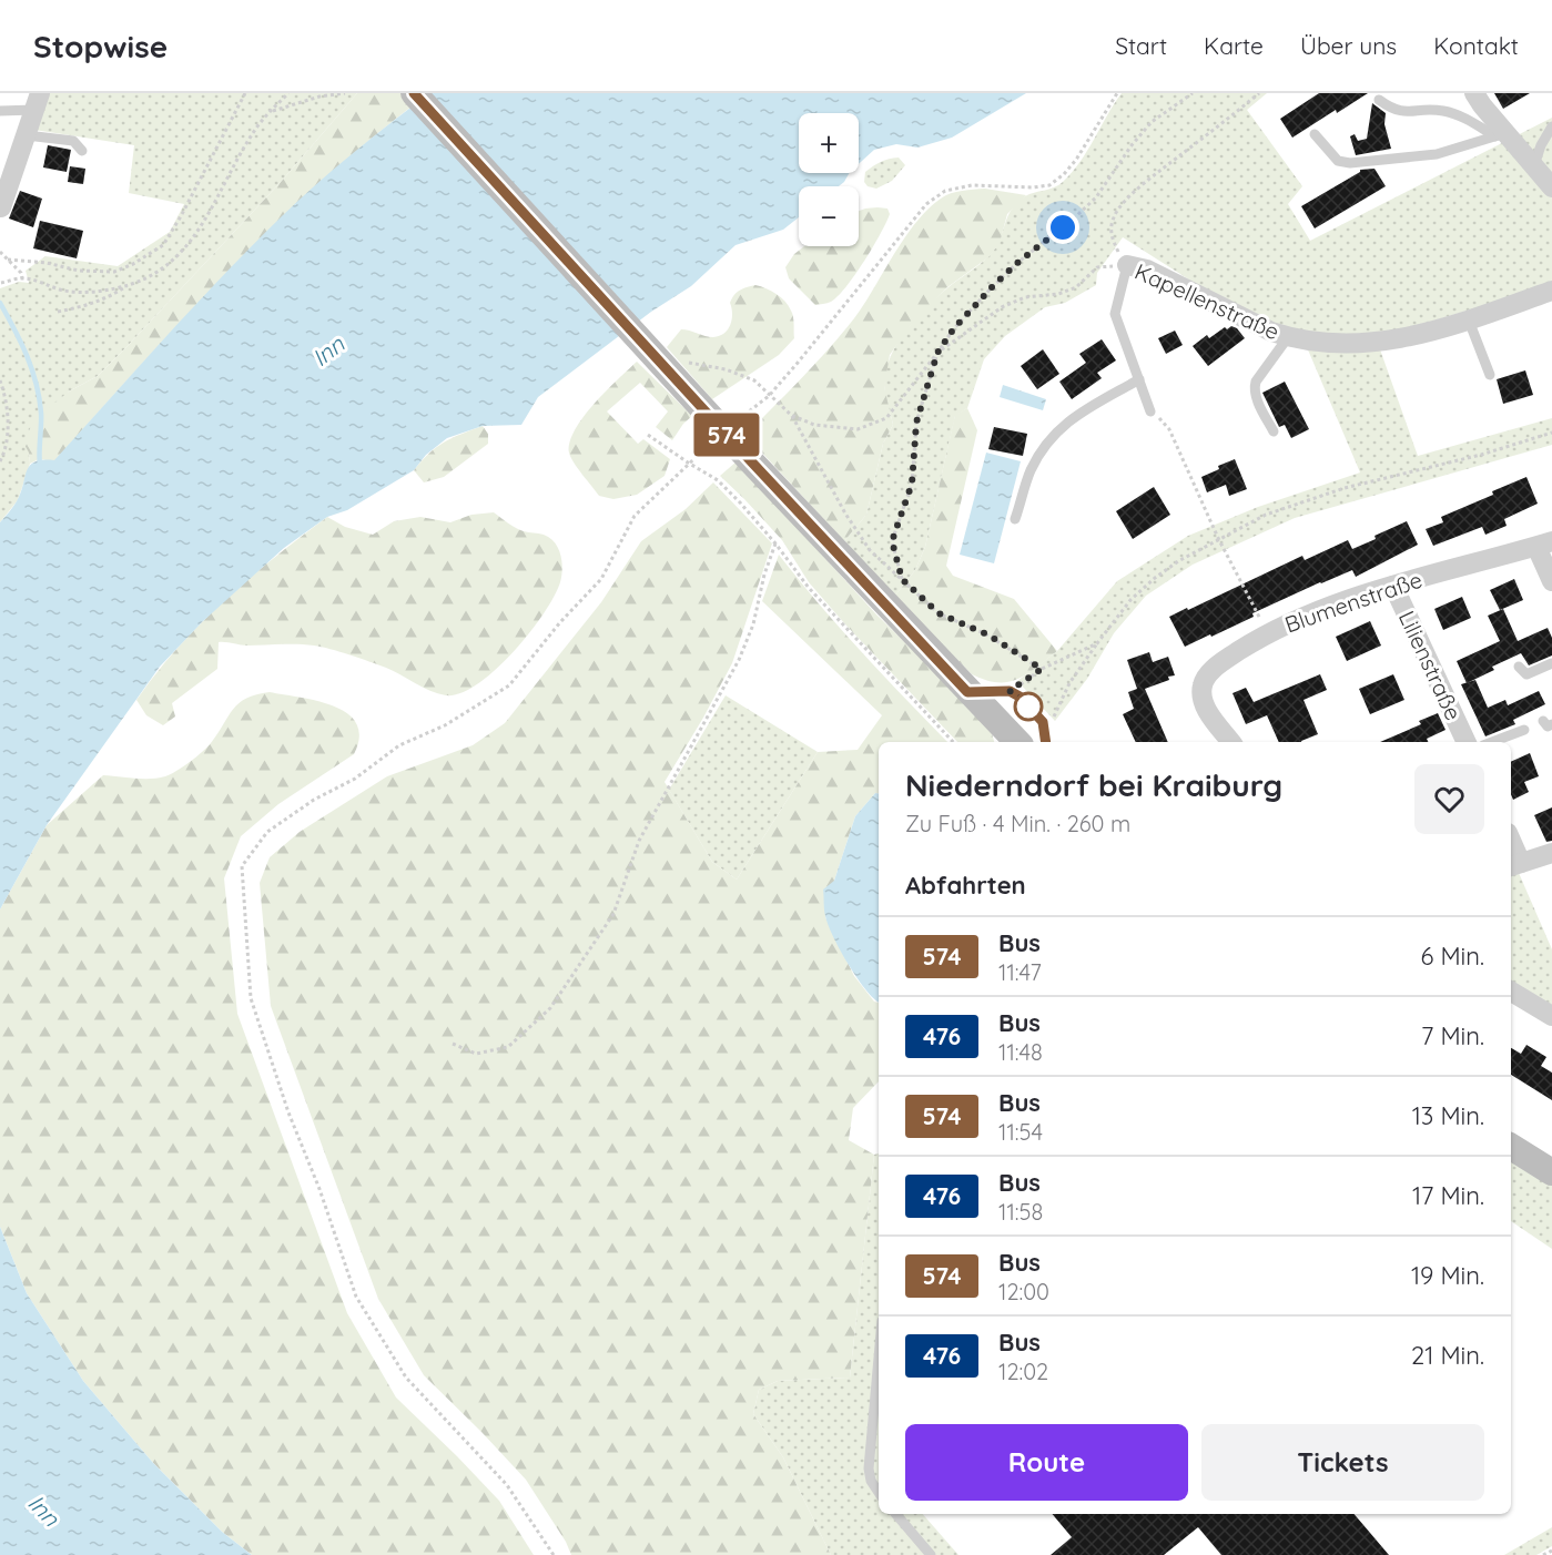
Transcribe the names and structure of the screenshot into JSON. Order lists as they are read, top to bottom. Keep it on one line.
{"streets":{"street":["Kapellenstraße","Blumenstraße","Lilienstraße"]},"crossings":[["Blumenstraße","Lilienstraße"]],"water":["Inn"],"lines":["bus line 574"],"page":{"header":"Stopwise","nav":["Start","Karte","Über uns","Kontakt"],"on_map":"574","map_buttons":["+","−"],"heading":[["Niederndorf bei Kraiburg","Zu Fuß · 4 Min. · 260 m"],"Abfahrten"],"list":[{"mark":"574","name":"Bus","note":"11:47","value":"6 Min."},{"mark":"476","name":"Bus","note":"11:48","value":"7 Min."},{"mark":"574","name":"Bus","note":"11:54","value":"13 Min."},{"mark":"476","name":"Bus","note":"11:58","value":"17 Min."},{"mark":"574","name":"Bus","note":"12:00","value":"19 Min."},{"mark":"476","name":"Bus","note":"12:02","value":"21 Min."}],"buttons":["Route","Tickets"]}}
